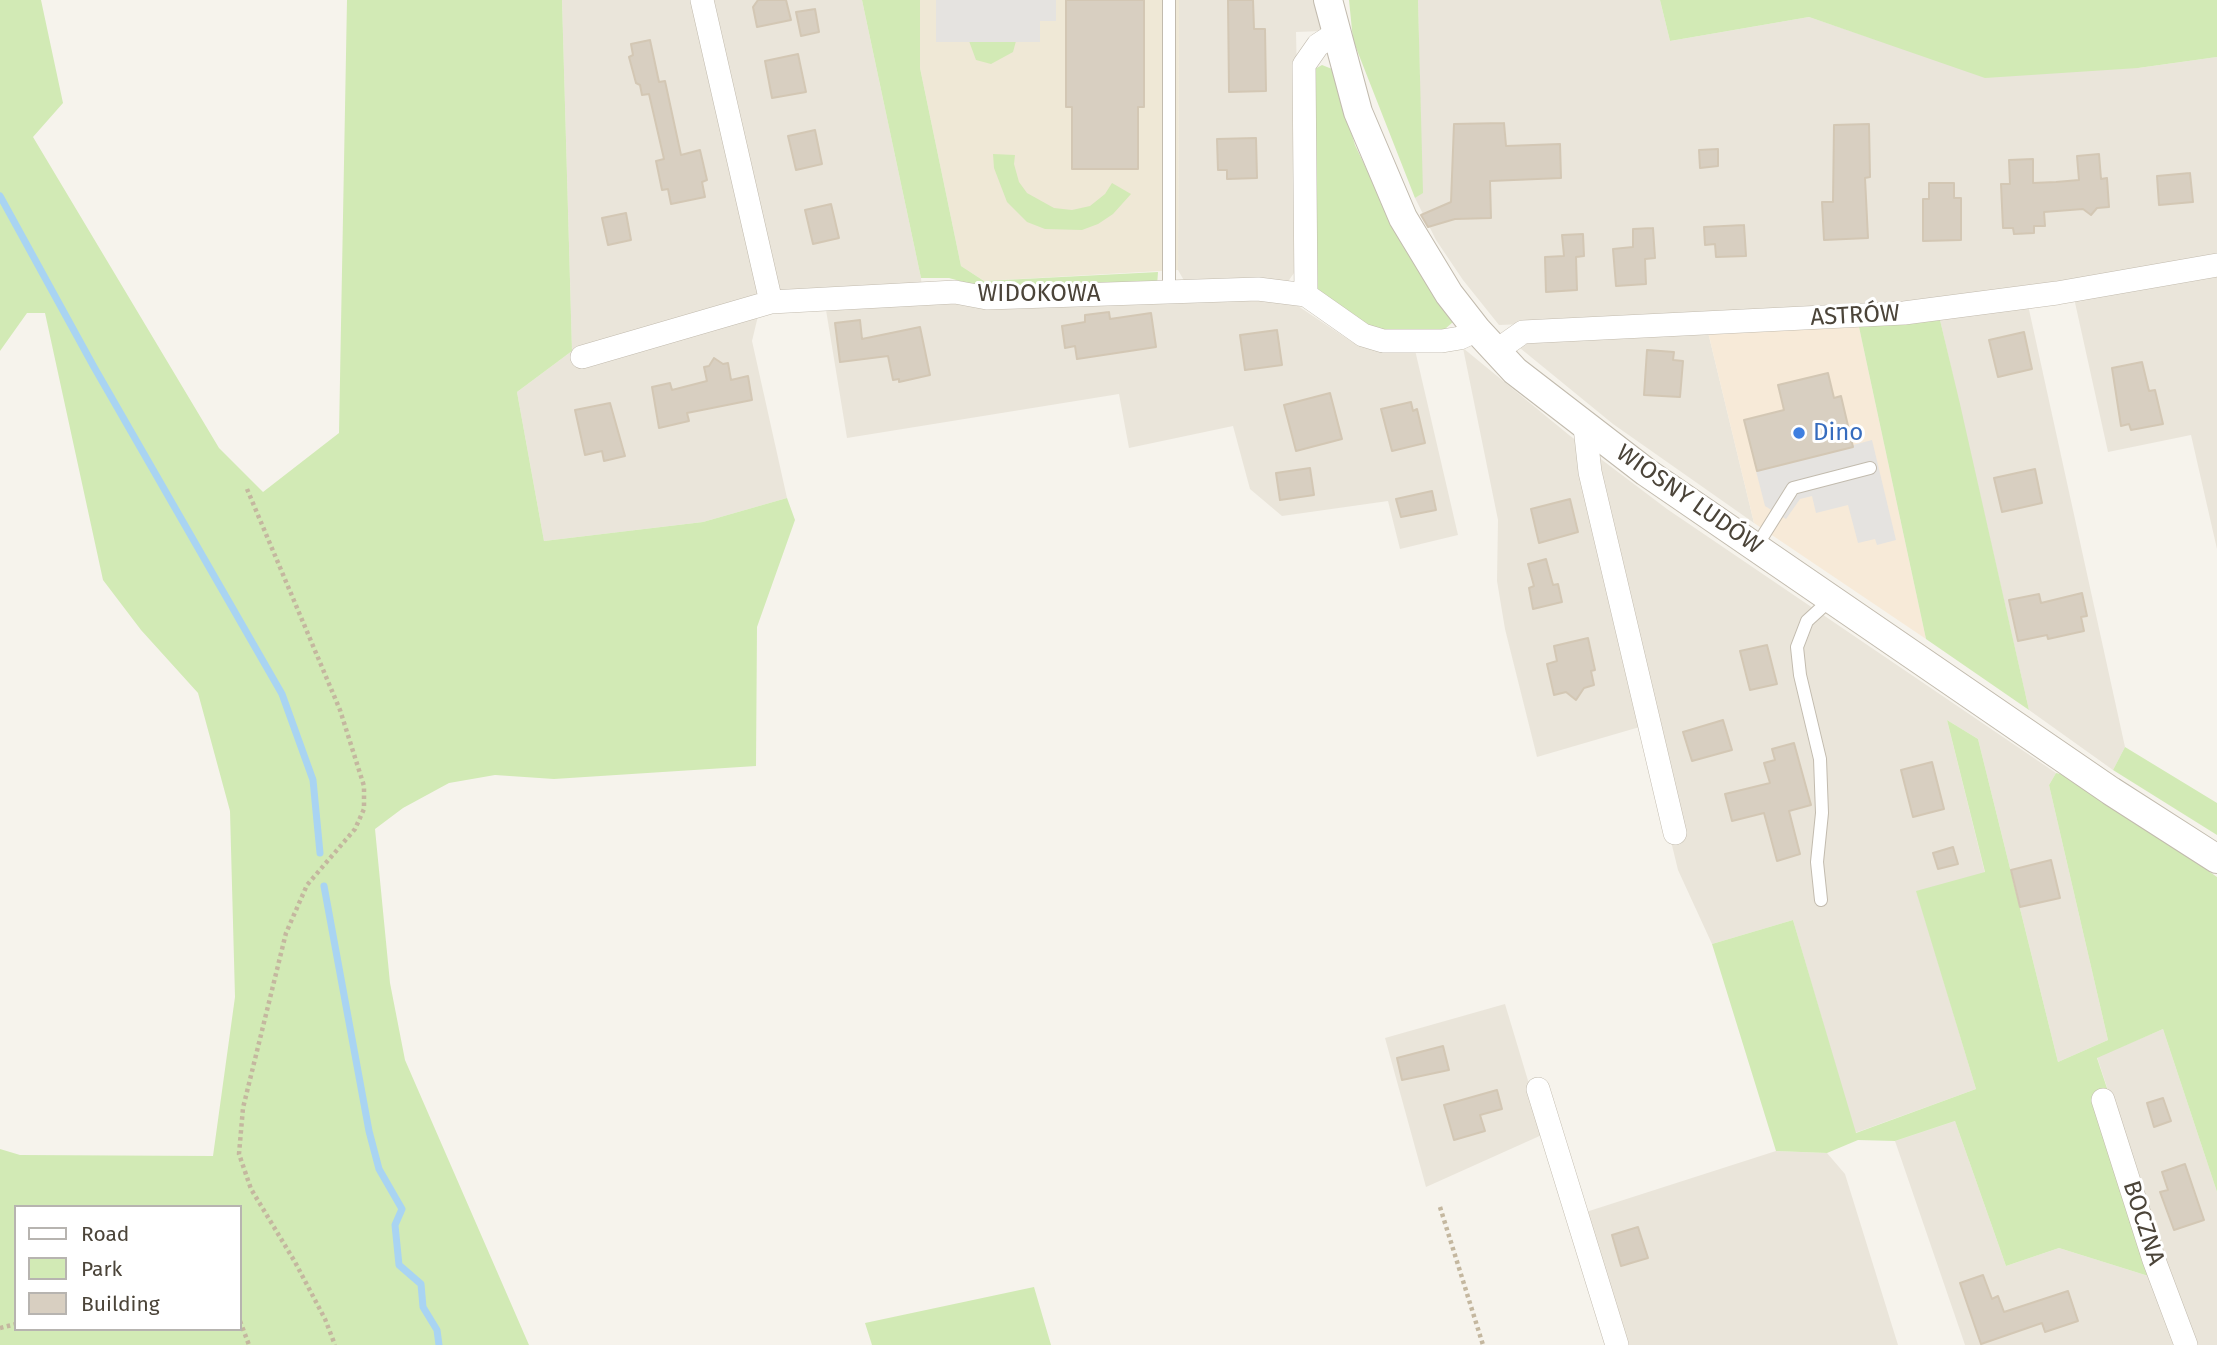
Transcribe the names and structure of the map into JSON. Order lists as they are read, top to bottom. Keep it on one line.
{"streets":{"street":["WIDOKOWA","ASTRÓW","WIOSNY LUDÓW","BOCZNA"]},"crossings":[["WIDOKOWA","WIOSNY LUDÓW"],["ASTRÓW","WIOSNY LUDÓW"]],"places":["Dino"],"legend":["Road","Park","Building"]}
